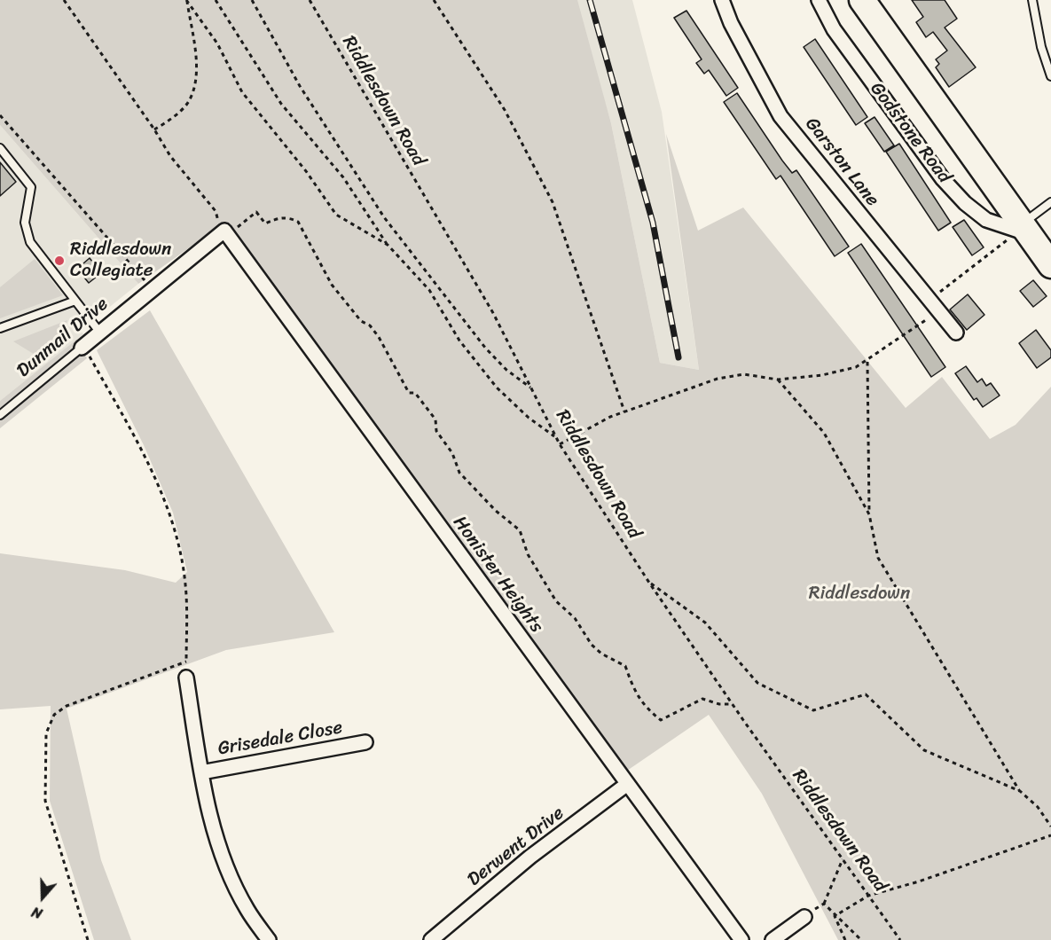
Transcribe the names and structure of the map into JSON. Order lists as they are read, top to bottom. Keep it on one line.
{"streets":{"highway":["Godstone Road"],"street":["Garston Lane","Dunmail Drive","Honister Heights","Grisedale Close","Derwent Drive"],"path":["Riddlesdown Road"]},"crossings":[["Dunmail Drive","Honister Heights"],["Honister Heights","Derwent Drive"]],"parks":["Riddlesdown"],"places":["Riddlesdown Collegiate"],"north":"bottom"}
